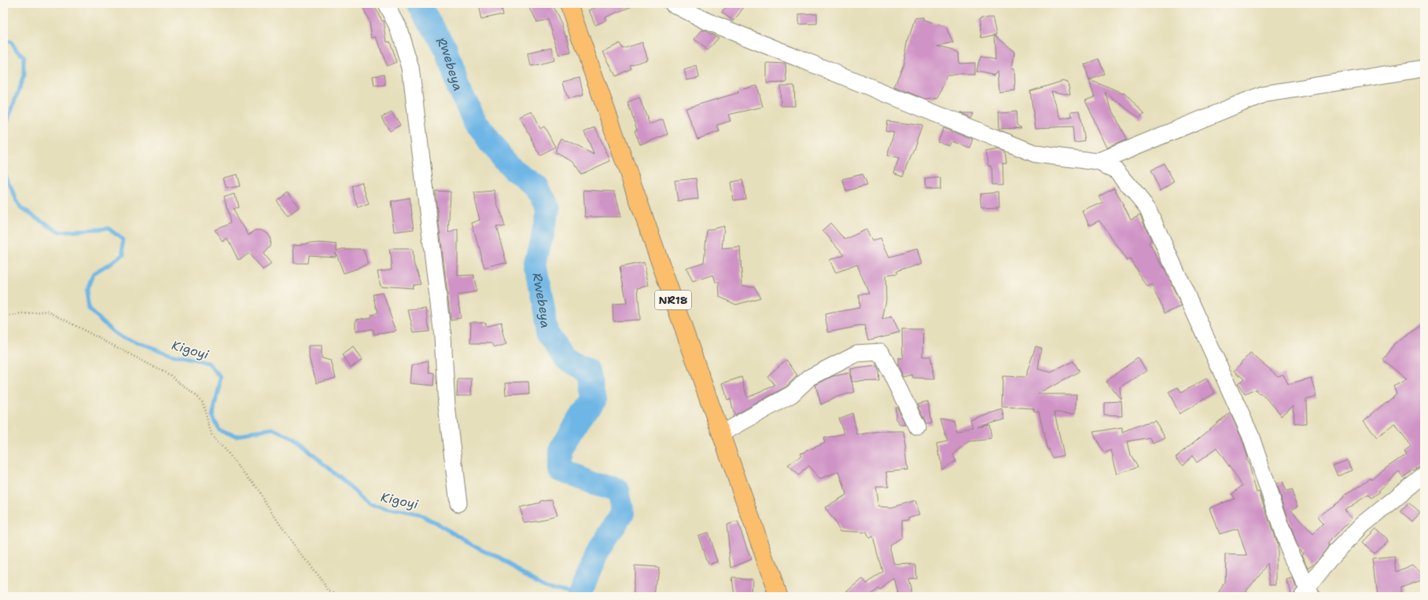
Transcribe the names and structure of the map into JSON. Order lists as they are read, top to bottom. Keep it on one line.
{"streets":{"main road":["NR18"]},"water":["Rwebeya","Kigoyi"]}
